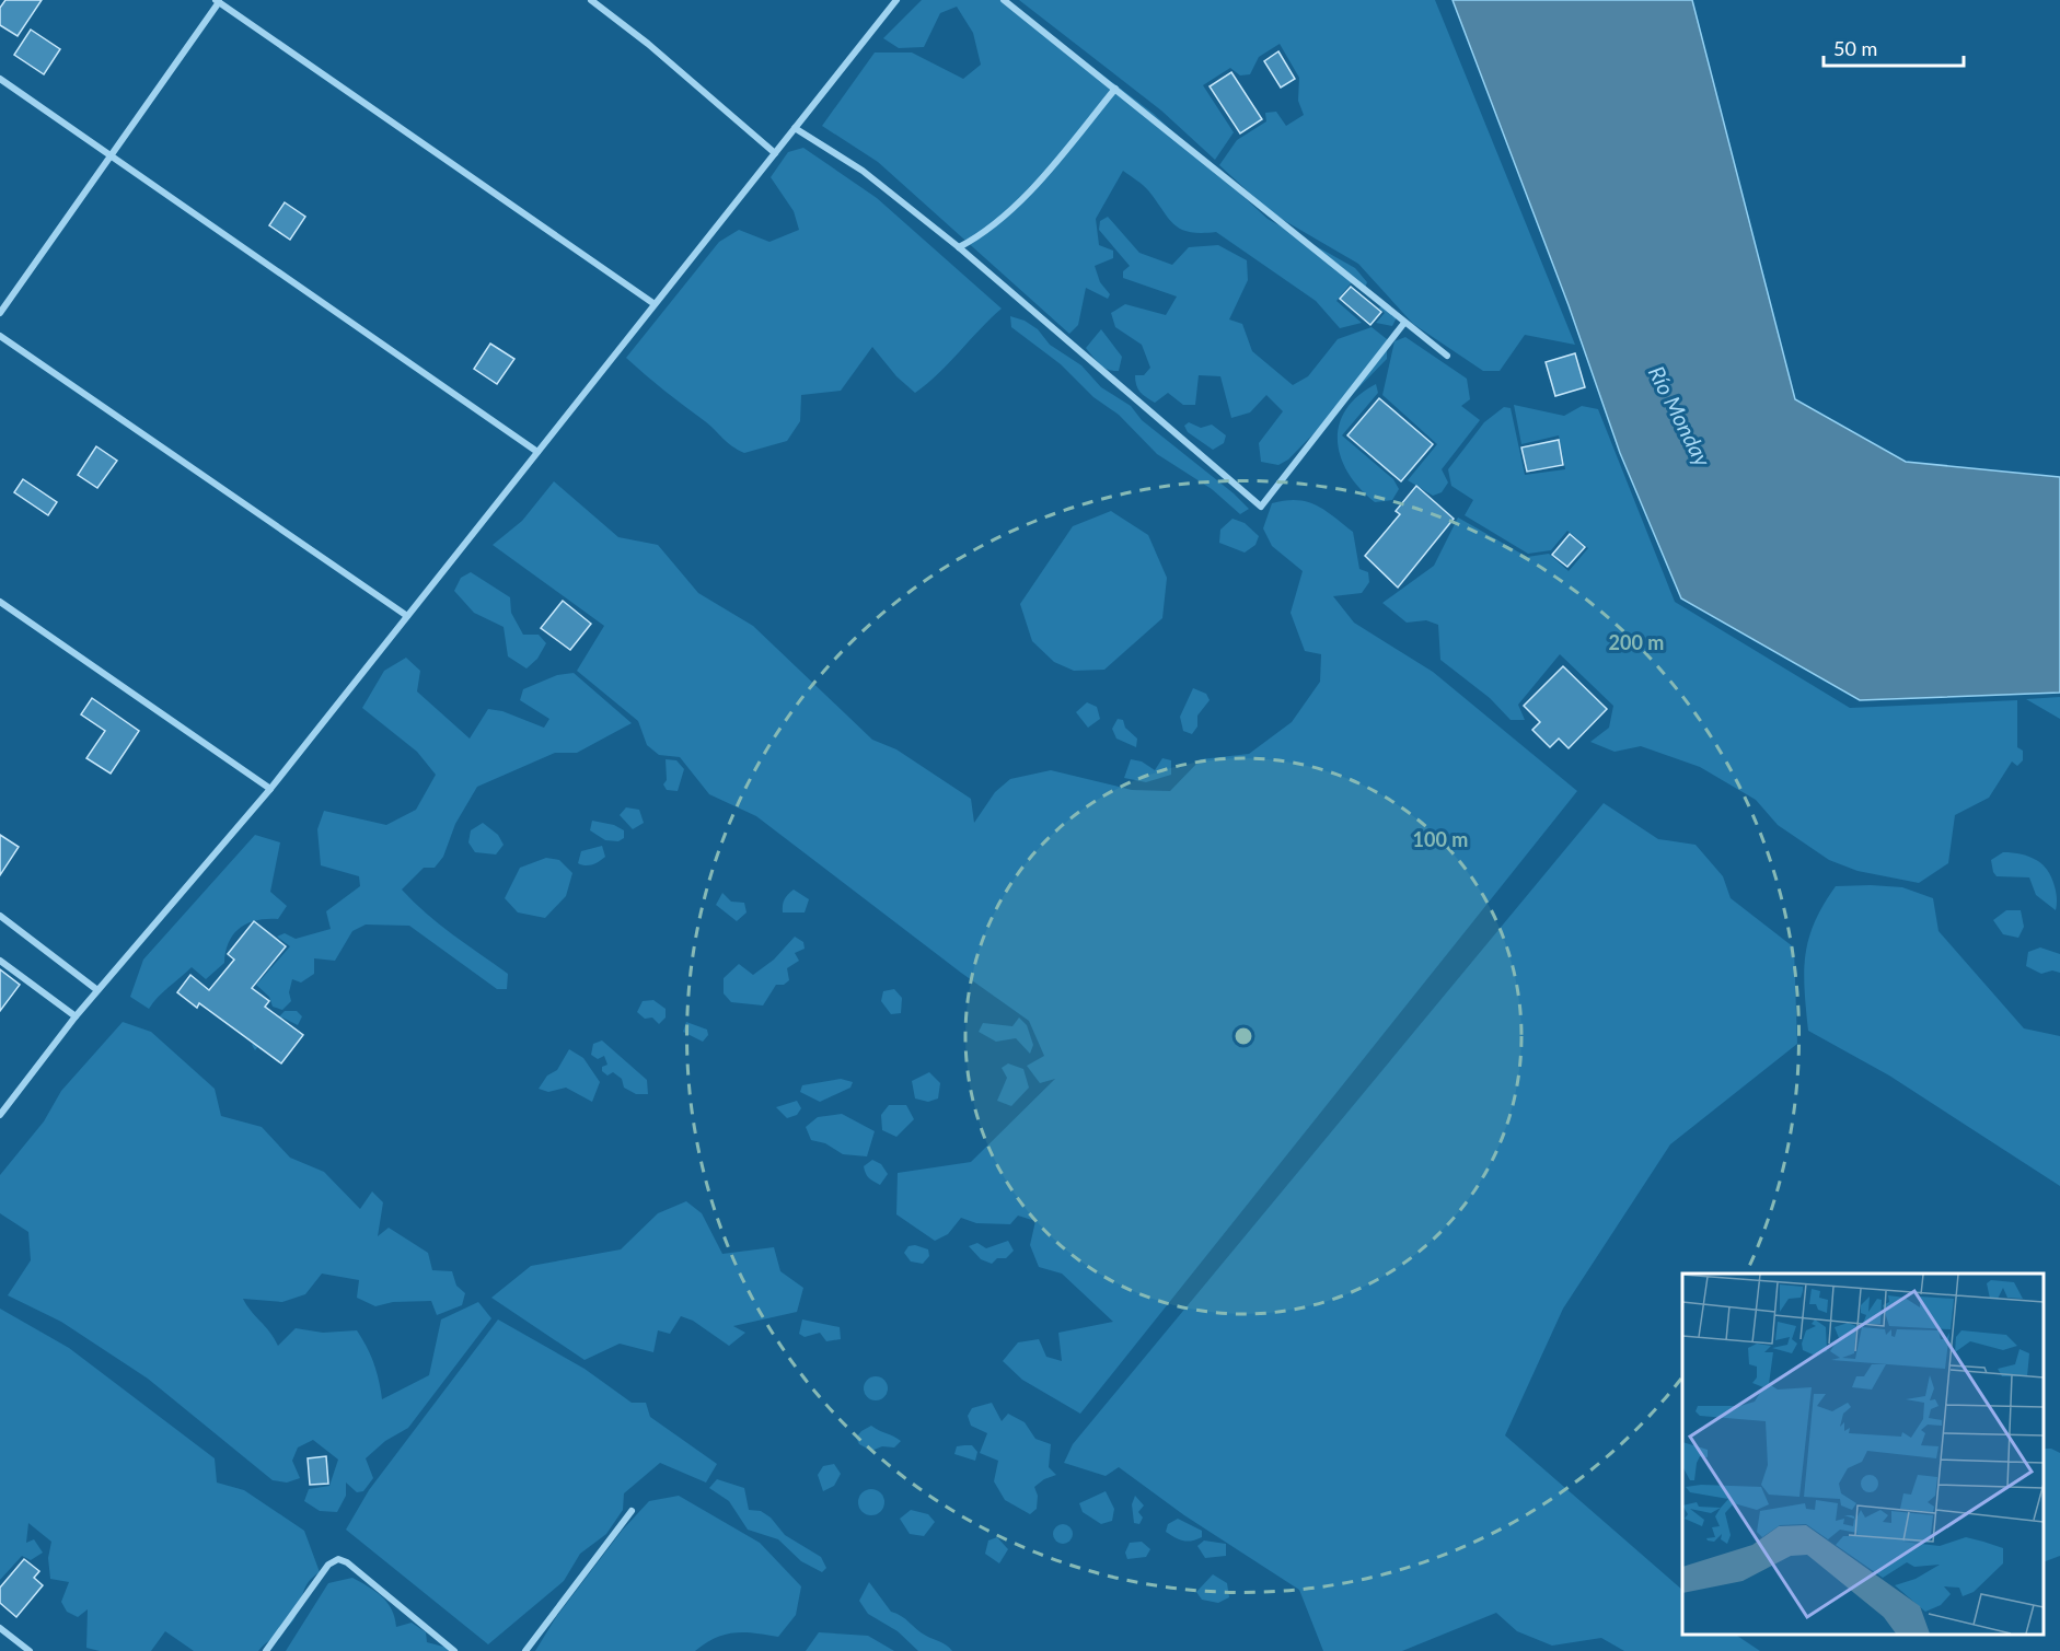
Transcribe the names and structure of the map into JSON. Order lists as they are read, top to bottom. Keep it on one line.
{"water":["Río Monday"],"scale_bar":"50 m","rings":["200 m","100 m"]}
